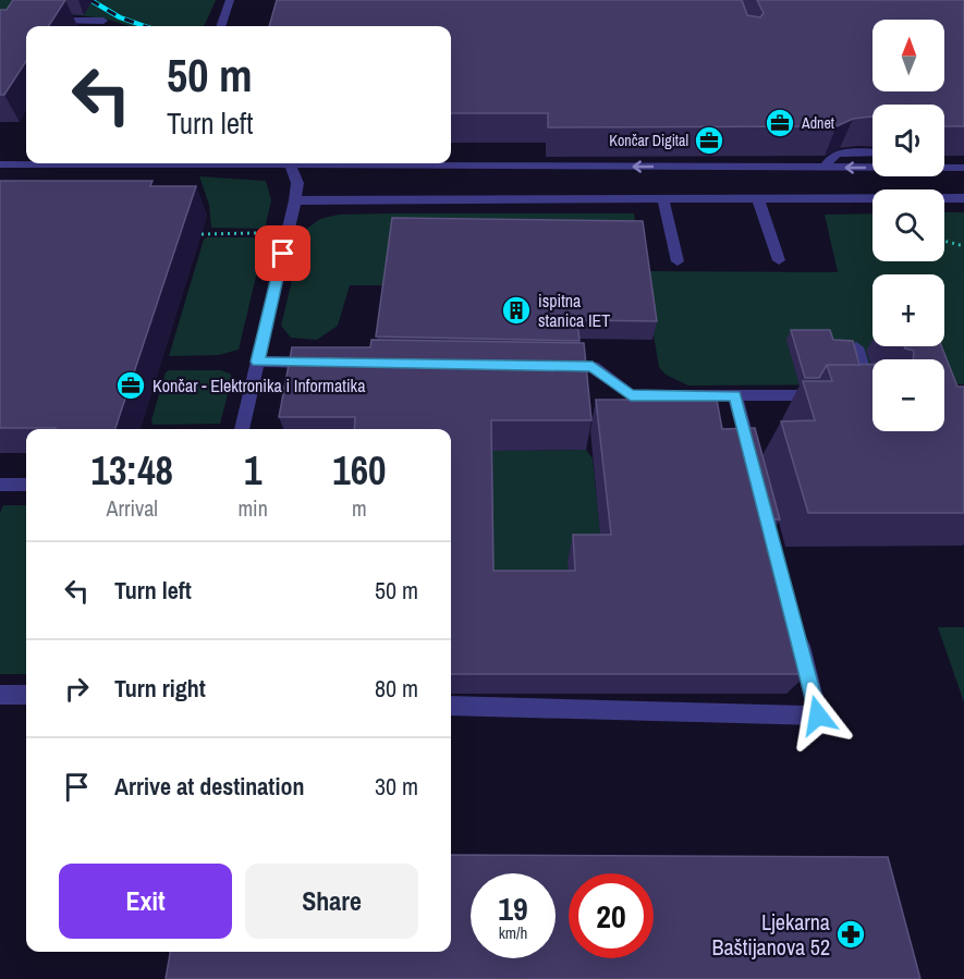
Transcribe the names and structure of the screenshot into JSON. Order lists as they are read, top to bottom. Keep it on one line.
{"places":{"office":["Adnet","Končar Digital","Končar - Elektronika i Informatika"],"building":["ispitna stanica IET"],"pharmacy":["Ljekarna Baštijanova 52"]},"north":"top","page":{"map_buttons":["+","−"],"turn":["50 m","Turn left"],"eta":["13:48","Arrival","1","min","160","m"],"list":[{"name":"Turn left","value":"50 m"},{"name":"Turn right","value":"80 m"},{"name":"Arrive at destination","value":"30 m"}],"buttons":["Exit","Share"],"speed":"19 km/h","limit":"20"}}
